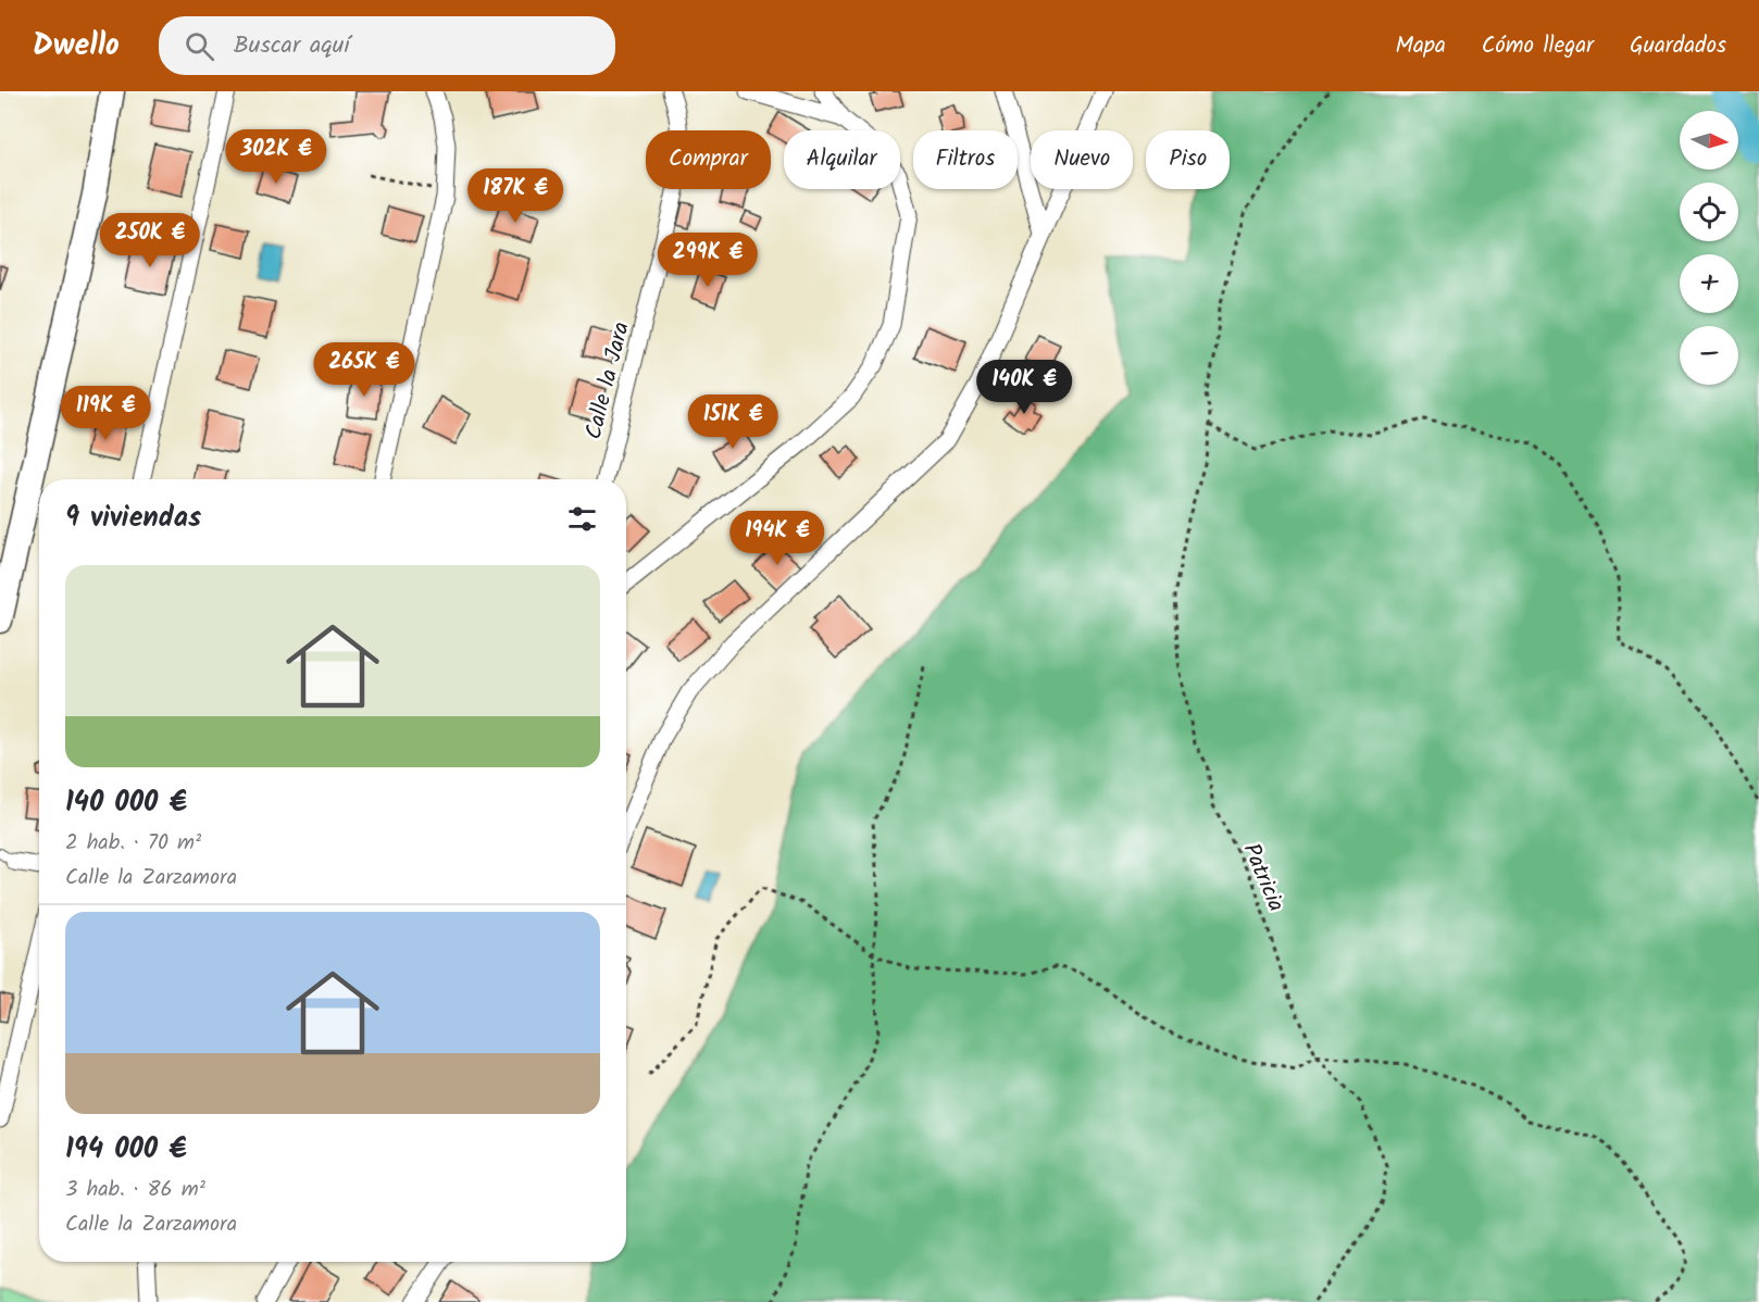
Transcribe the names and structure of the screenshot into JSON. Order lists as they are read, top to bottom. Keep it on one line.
{"streets":{"street":["Calle la Jara"],"path":["Patricia"]},"north":"right","page":{"header":"Dwello","search":"Buscar aquí","nav":["Mapa","Cómo llegar","Guardados"],"map_buttons":["+","−"],"price":["302K €","187K €","250K €","299K €","265K €","140K €","119K €","151K €","194K €"],"chip":["Comprar","Alquilar","Filtros","Nuevo","Piso"],"heading":"9 viviendas","list":[{"name":"140 000 €","note":"2 hab. · 70 m² · Calle la Zarzamora"},{"name":"194 000 €","note":"3 hab. · 86 m² · Calle la Zarzamora"}]}}
